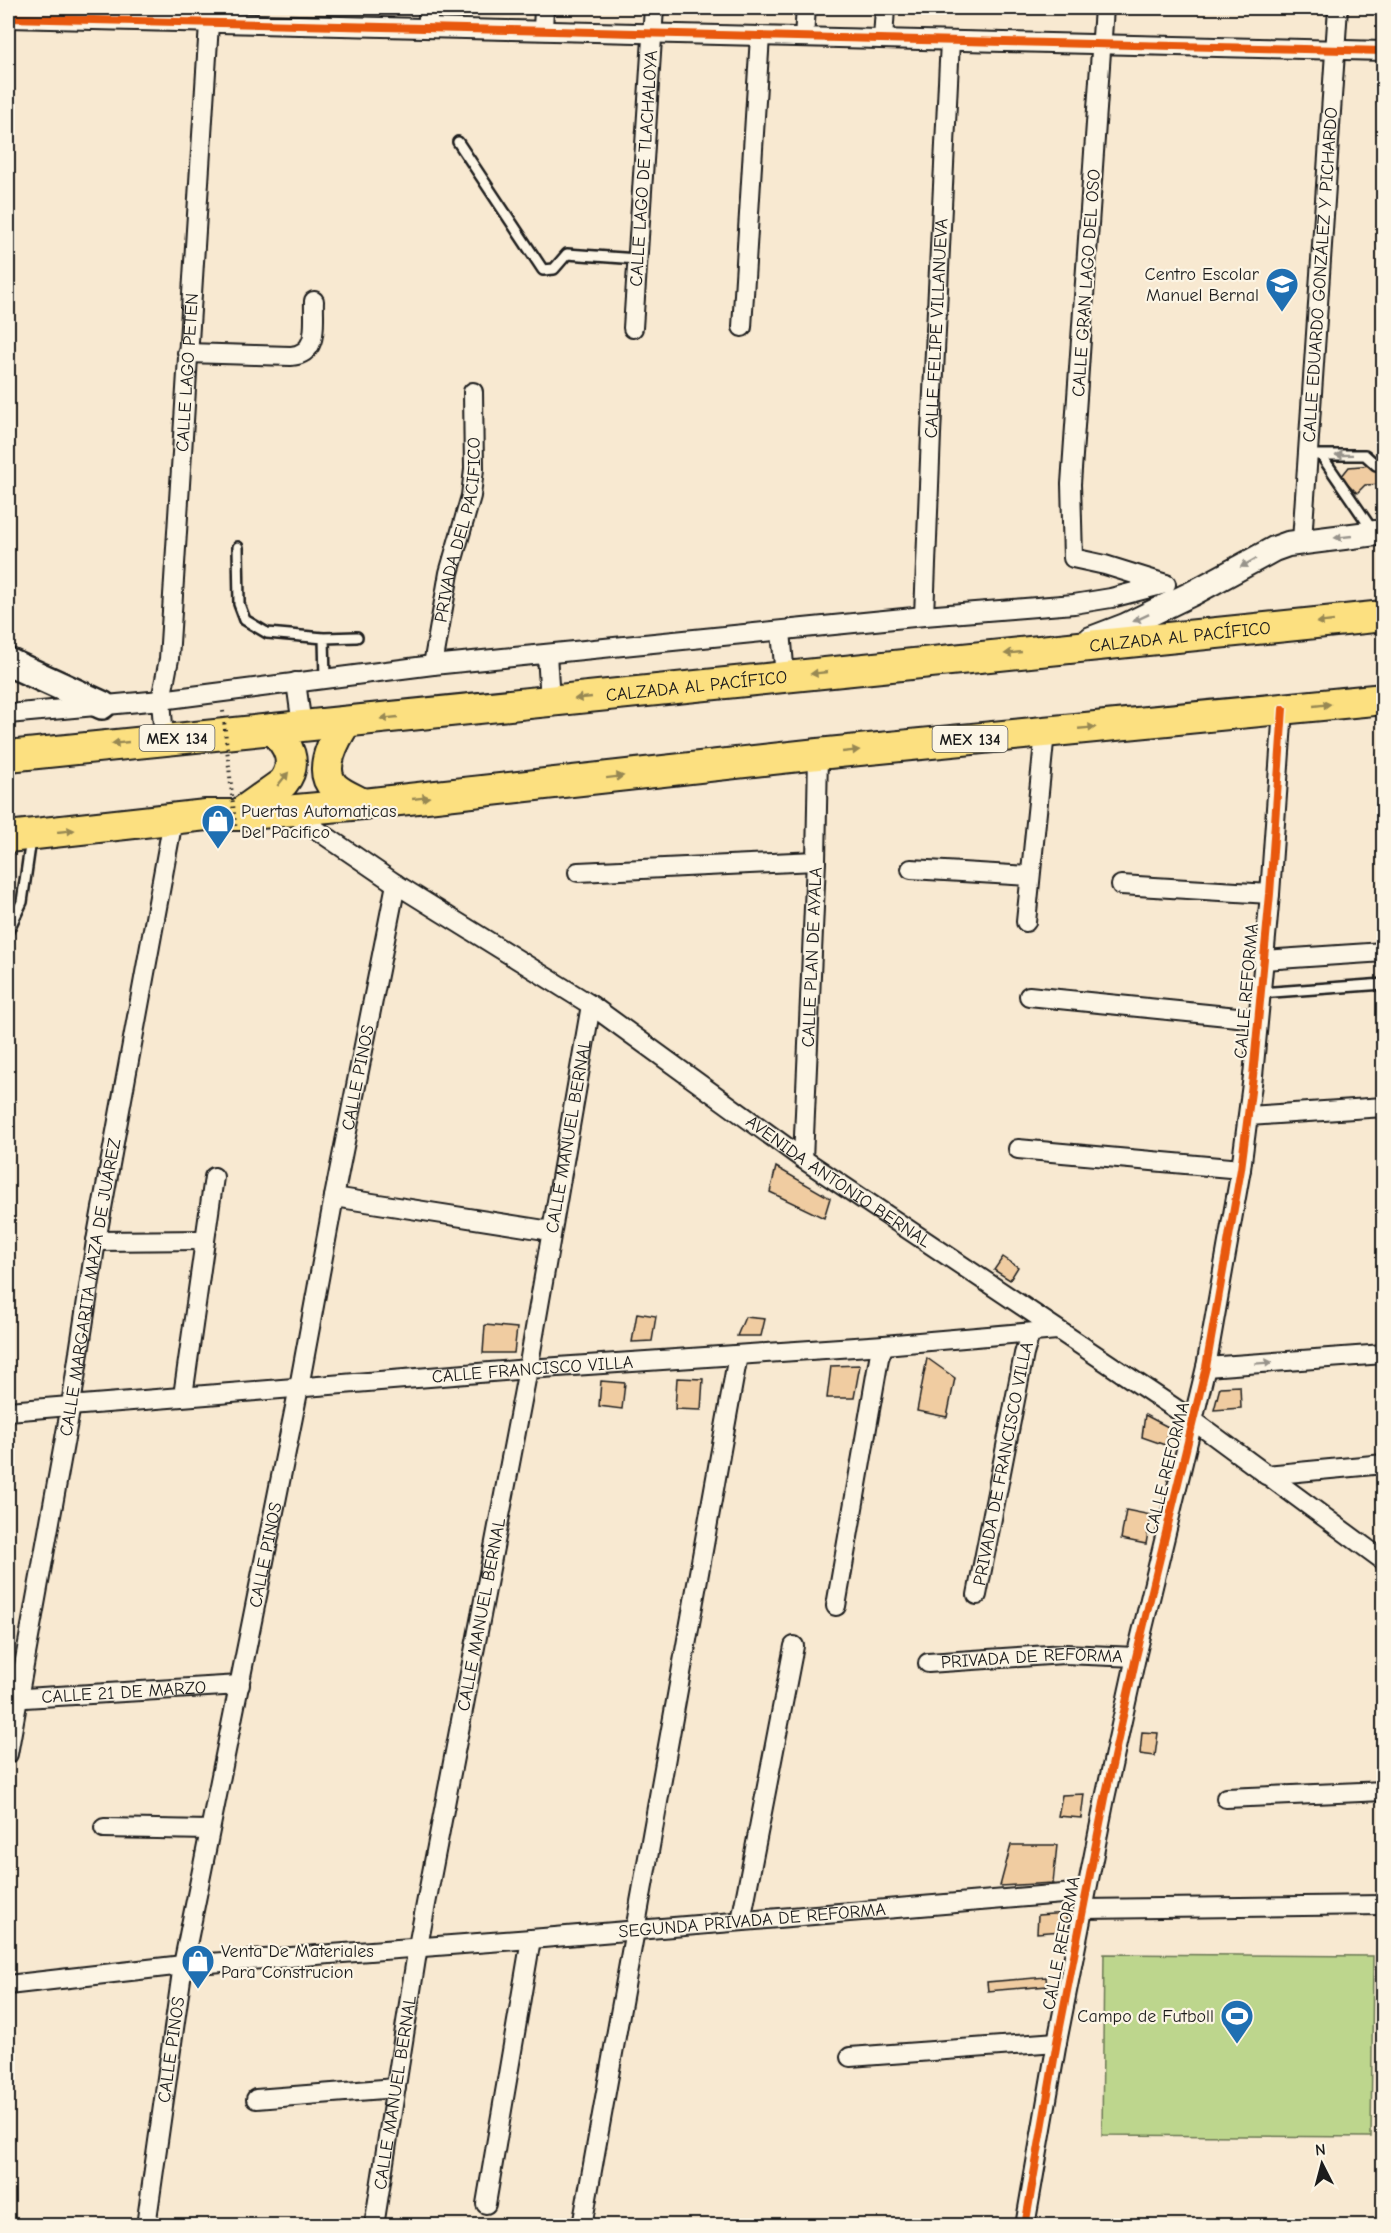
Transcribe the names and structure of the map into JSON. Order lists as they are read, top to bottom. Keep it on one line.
{"streets":{"main road":["CALZADA AL PACÍFICO","MEX 134"],"street":["CALLE LAGO DE TLACHALOYA","CALLE EDUARDO GONZÁLEZ Y PICHARDO","CALLE GRAN LAGO DEL OSO","CALLE FELIPE VILLANUEVA","CALLE LAGO PETÉN","PRIVADA DEL PACIFICO","CALLE PLAN DE AYALA","CALLE REFORMA","CALLE PINOS","CALLE MANUEL BERNAL","AVENIDA ANTONIO BERNAL","CALLE MARGARITA MAZA DE JUÁREZ","CALLE FRANCISCO VILLA","PRIVADA DE FRANCISCO VILLA","PRIVADA DE REFORMA","CALLE 21 DE MARZO","SEGUNDA PRIVADA DE REFORMA"]},"crossings":[["CALLE LAGO PETÉN","CALZADA AL PACÍFICO"],["MEX 134","CALLE PLAN DE AYALA"],["MEX 134","CALLE REFORMA"],["MEX 134","AVENIDA ANTONIO BERNAL"],["MEX 134","CALLE MARGARITA MAZA DE JUÁREZ"],["CALLE PLAN DE AYALA","AVENIDA ANTONIO BERNAL"],["CALLE REFORMA","AVENIDA ANTONIO BERNAL"],["CALLE REFORMA","PRIVADA DE REFORMA"],["CALLE REFORMA","SEGUNDA PRIVADA DE REFORMA"],["CALLE PINOS","AVENIDA ANTONIO BERNAL"],["CALLE PINOS","CALLE FRANCISCO VILLA"],["CALLE PINOS","CALLE 21 DE MARZO"],["CALLE MANUEL BERNAL","AVENIDA ANTONIO BERNAL"],["CALLE MANUEL BERNAL","CALLE FRANCISCO VILLA"],["CALLE MANUEL BERNAL","SEGUNDA PRIVADA DE REFORMA"],["AVENIDA ANTONIO BERNAL","CALLE FRANCISCO VILLA"],["CALLE MARGARITA MAZA DE JUÁREZ","CALLE FRANCISCO VILLA"],["CALLE MARGARITA MAZA DE JUÁREZ","CALLE 21 DE MARZO"],["CALLE FRANCISCO VILLA","PRIVADA DE FRANCISCO VILLA"]],"places":{"school or university":["Centro Escolar Manuel Bernal"],"shop":["Puertas Automaticas Del Pacifico","Venta De Materiales Para Construcion"],"sports":["Campo de Futboll"]},"north":"top"}
